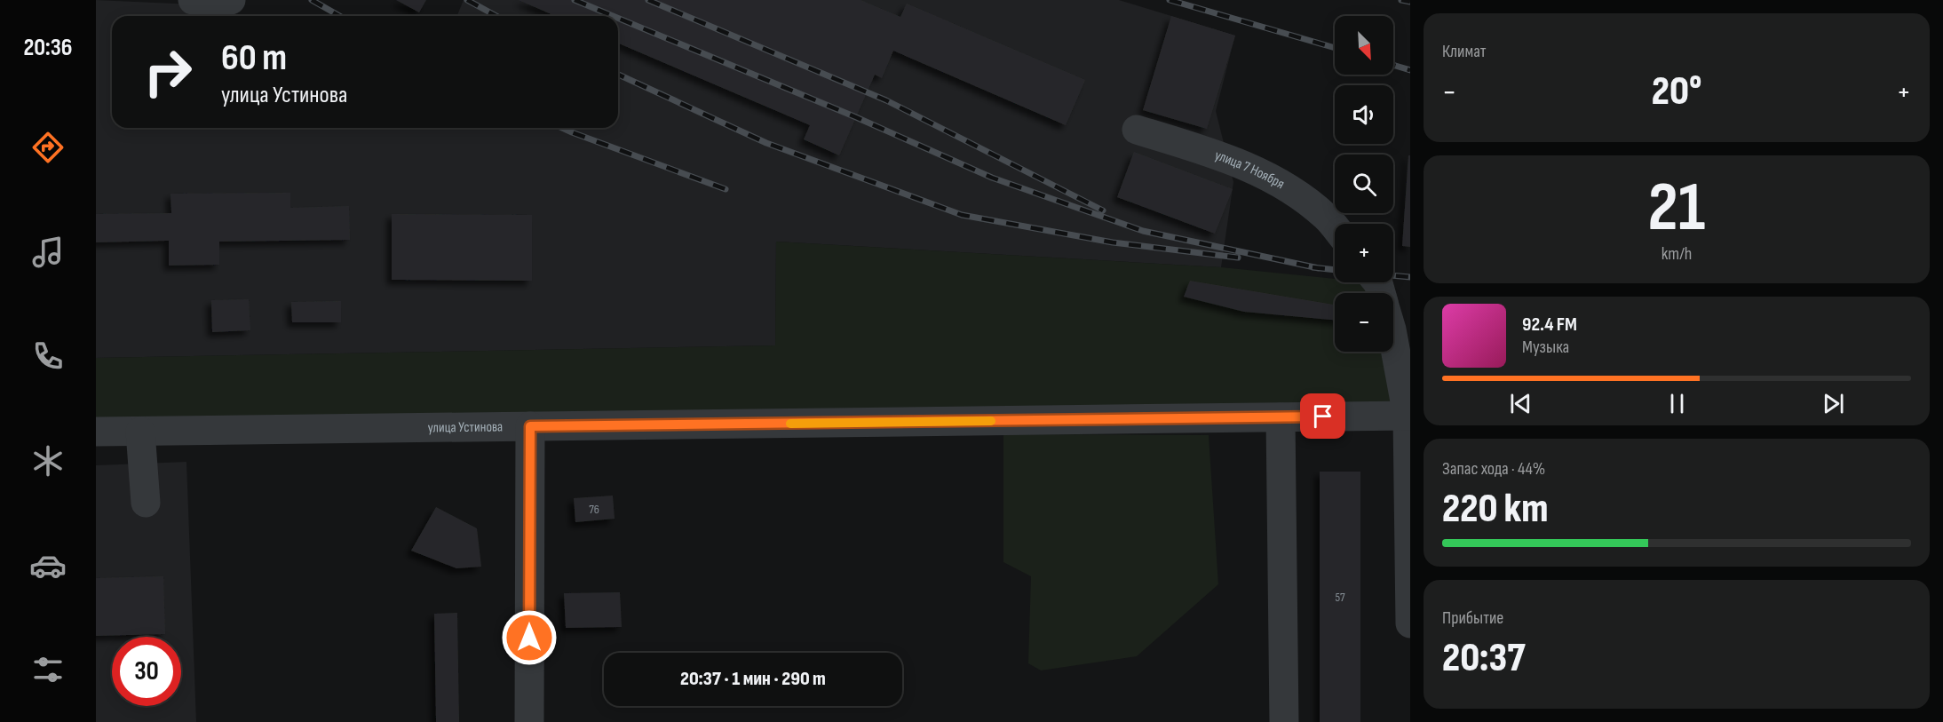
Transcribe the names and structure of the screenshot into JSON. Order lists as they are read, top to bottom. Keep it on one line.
{"streets":{"street":["улица 7 Ноября","улица Устинова"]},"house_numbers":["76","57"],"north":"bottom right","page":{"tabs":"20:36","tile":["Климат",["21","km/h"],["Запас хода · 44%","220 km"],["Прибытие","20:37"]],"map_buttons":["+","−"],"turn":["60 m","улица Устинова"],"heat":["−","20°","+"],"song":["92.4 FM","Музыка"],"limit":"30","trip":"20:37 · 1 мин · 290 m"}}
